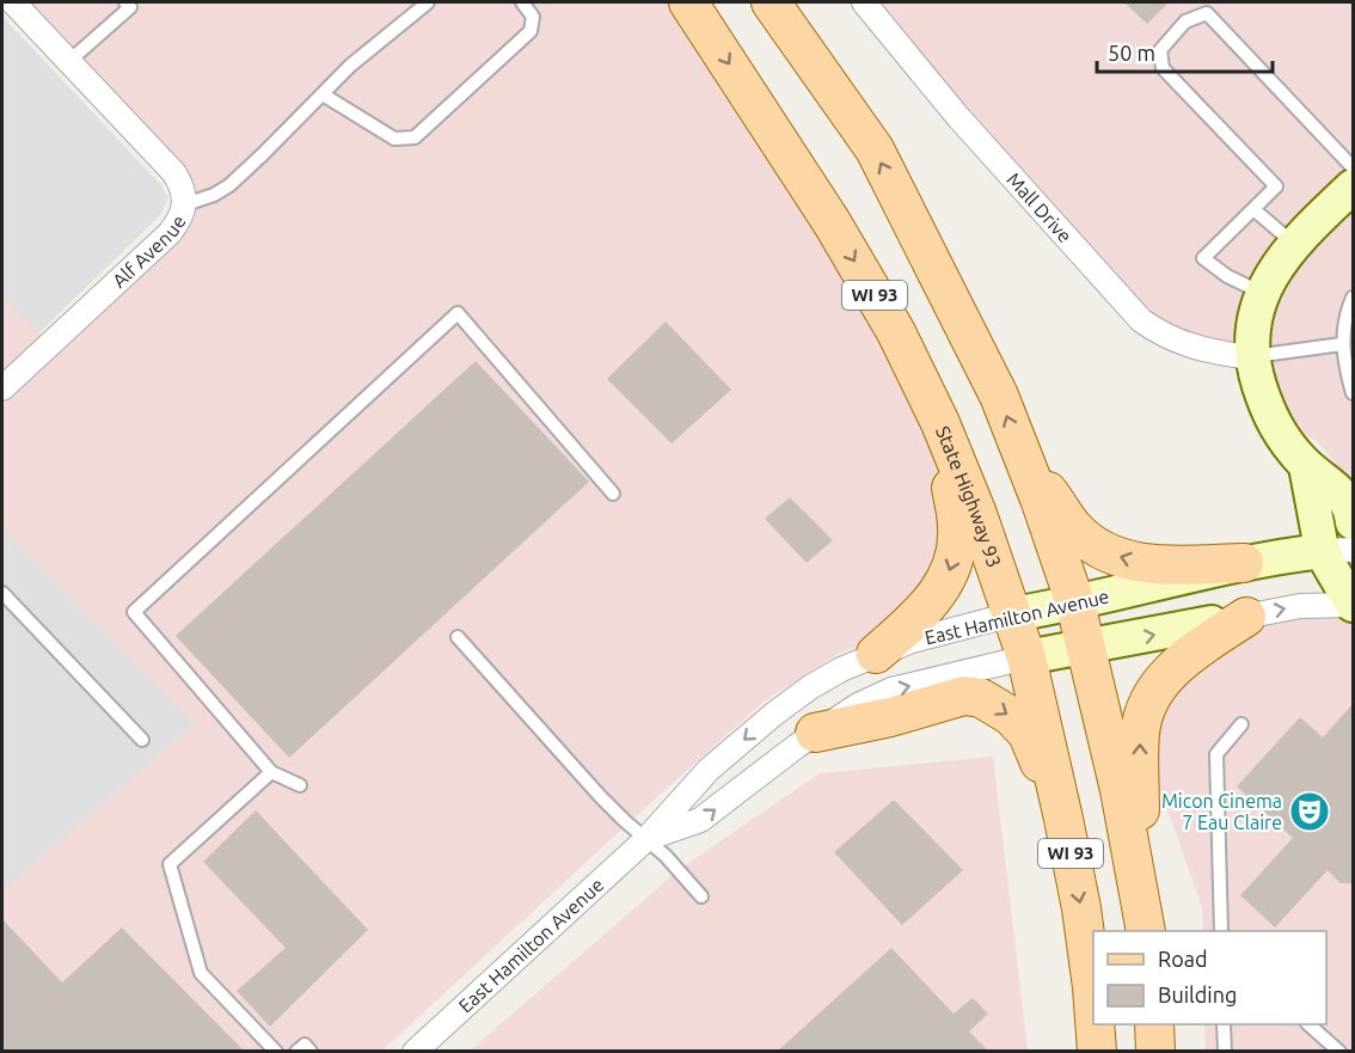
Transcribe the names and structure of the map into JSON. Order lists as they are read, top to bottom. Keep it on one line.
{"streets":{"main road":["WI 93","State Highway 93"],"street":["Mall Drive","Alf Avenue","East Hamilton Avenue"]},"crossings":[["WI 93","East Hamilton Avenue"],["State Highway 93","East Hamilton Avenue"]],"places":{"theatre":["Micon Cinema 7 Eau Claire"]},"legend":["Road","Building"],"scale_bar":"50 m"}
